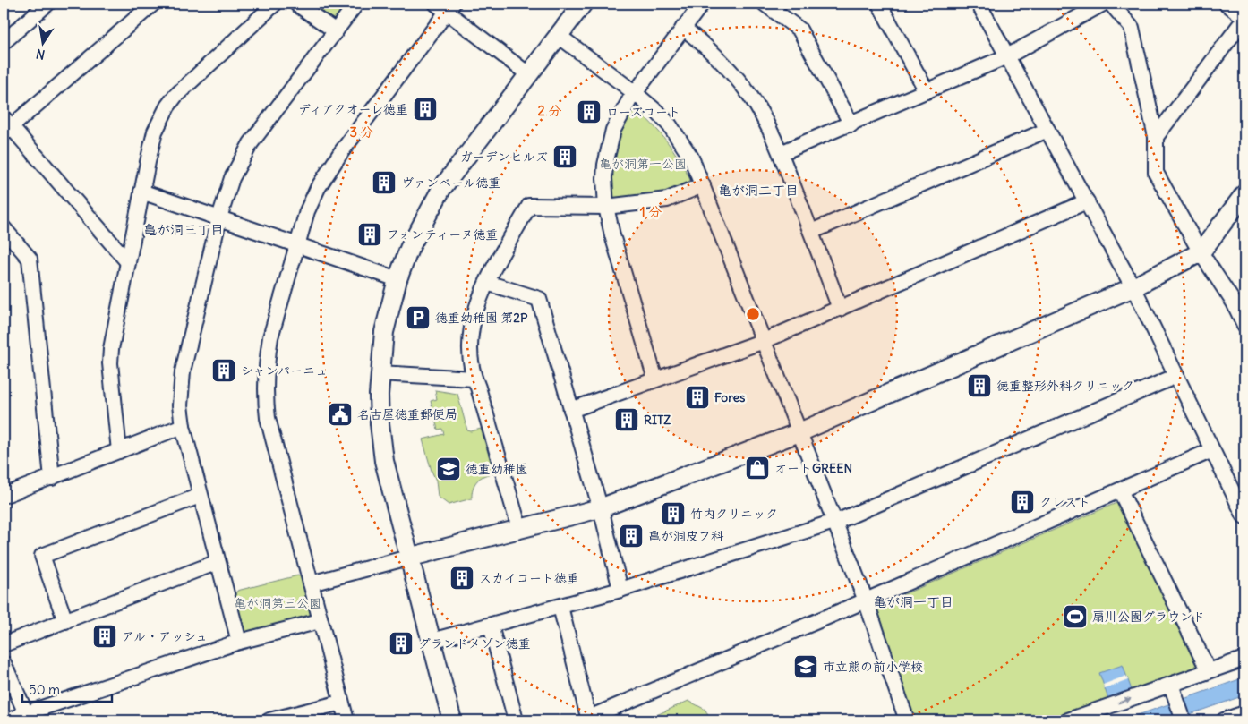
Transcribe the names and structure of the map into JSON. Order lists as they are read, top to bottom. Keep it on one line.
{"districts":["亀が洞二丁目","亀が洞三丁目","亀が洞一丁目"],"parks":["亀が洞第一公園","亀が洞第三公園"],"places":{"building":["ディアクオーレ徳重","ローズコート","ガーデンヒルズ","ヴァンベール徳重","フォンティーヌ徳重","シャンパーニュ","徳重整形外科クリニック","Fores","RITZ","クレスト","竹内クリニック","亀が洞皮フ科","スカイコート徳重","アル・アッシュ","グランドメゾン徳重"],"parking":["徳重幼稚園 第2P"],"public building":["名古屋徳重郵便局"],"shop":["オートGREEN"],"school or university":["徳重幼稚園","市立熊の前小学校"],"sports":["扇川公園グラウンド"]},"scale_bar":"50 m","north":"bottom","rings":["2 分","3 分","1 分"]}
